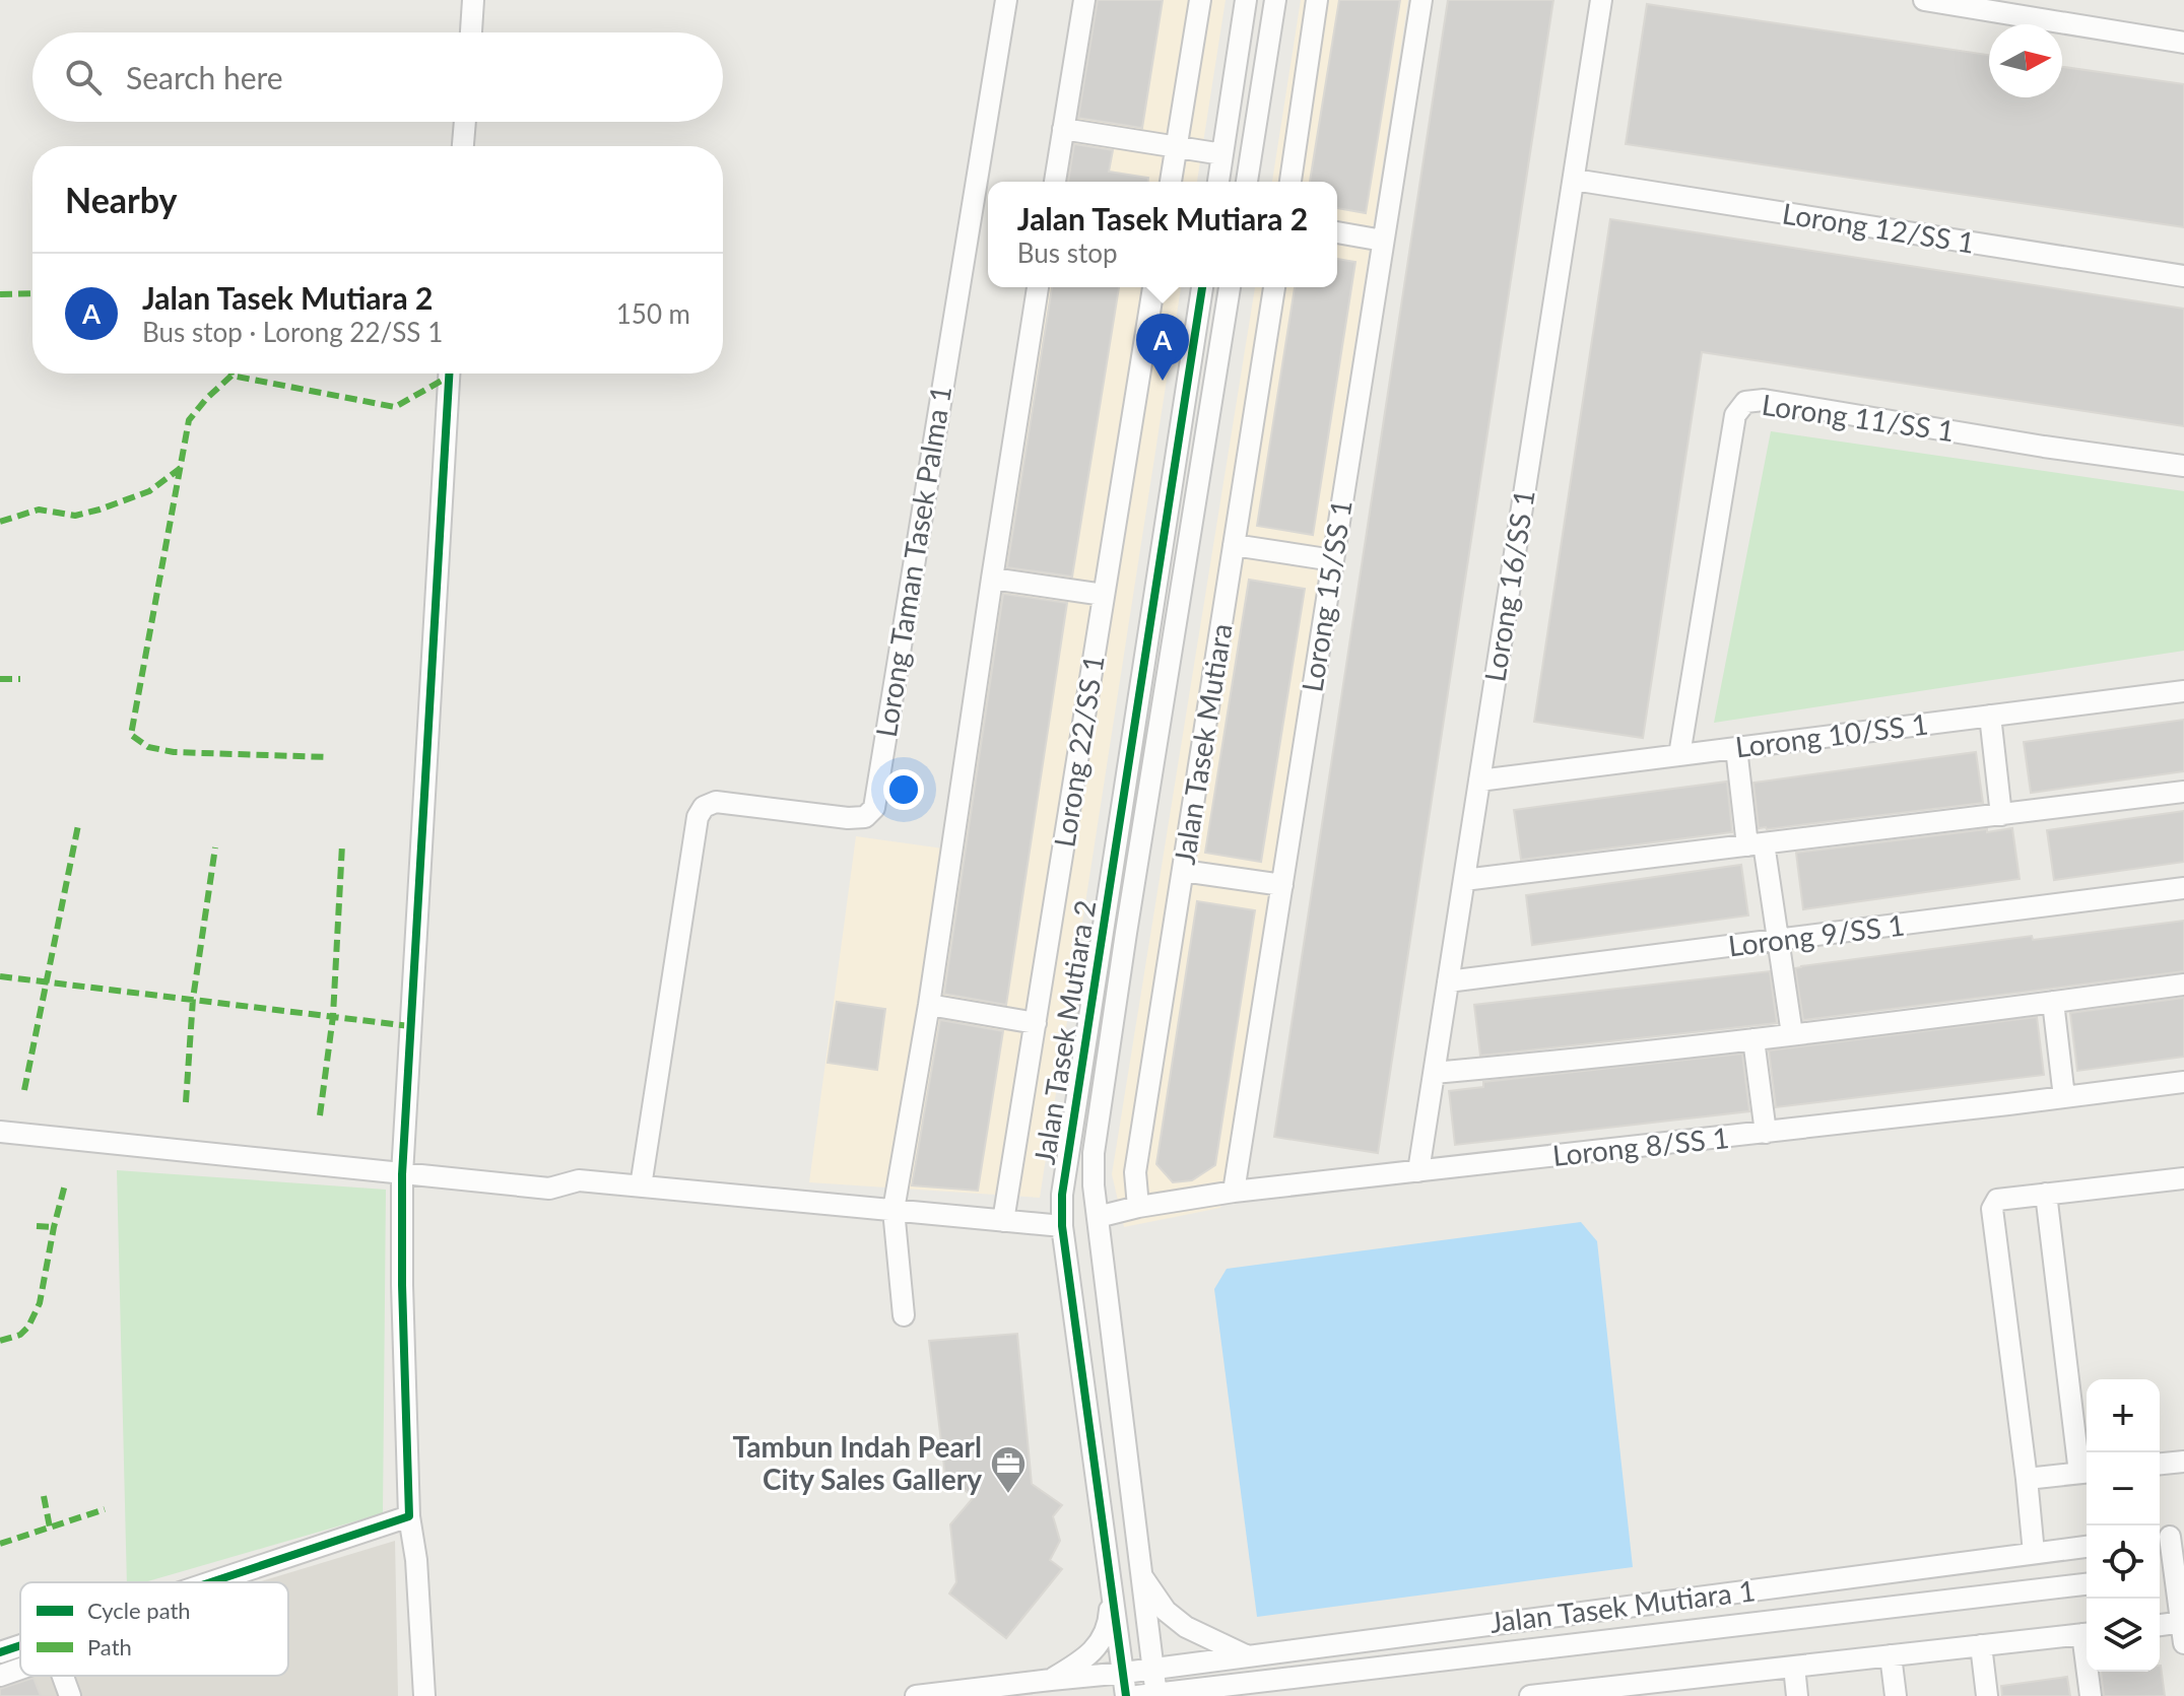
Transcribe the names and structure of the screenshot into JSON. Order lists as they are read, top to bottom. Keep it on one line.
{"streets":{"street":["Lorong 12/SS 1","Lorong 11/SS 1","Lorong Taman Tasek Palma 1","Lorong 16/SS 1","Lorong 15/SS 1","Lorong 10/SS 1","Jalan Tasek Mutiara","Lorong 22/SS 1","Lorong 9/SS 1","Jalan Tasek Mutiara 2","Lorong 8/SS 1","Jalan Tasek Mutiara 1"]},"crossings":[["Lorong 12/SS 1","Lorong 16/SS 1"],["Lorong 11/SS 1","Lorong 10/SS 1"],["Lorong 16/SS 1","Lorong 10/SS 1"],["Lorong 16/SS 1","Lorong 9/SS 1"],["Lorong 16/SS 1","Lorong 8/SS 1"],["Lorong 15/SS 1","Lorong 8/SS 1"],["Jalan Tasek Mutiara","Lorong 8/SS 1"],["Jalan Tasek Mutiara 2","Lorong 8/SS 1"],["Jalan Tasek Mutiara 2","Jalan Tasek Mutiara 1"]],"places":{"office":["Tambun Indah Pearl City Sales Gallery"]},"legend":["Cycle path","Path"],"north":"right","page":{"search":"Search here","heading":"Nearby","popup":["Jalan Tasek Mutiara 2","Bus stop"],"list":[{"mark":"A","name":"Jalan Tasek Mutiara 2","note":"Bus stop · Lorong 22/SS 1","value":"150 m"}],"pins":"A","map_buttons":["+","−"]}}
